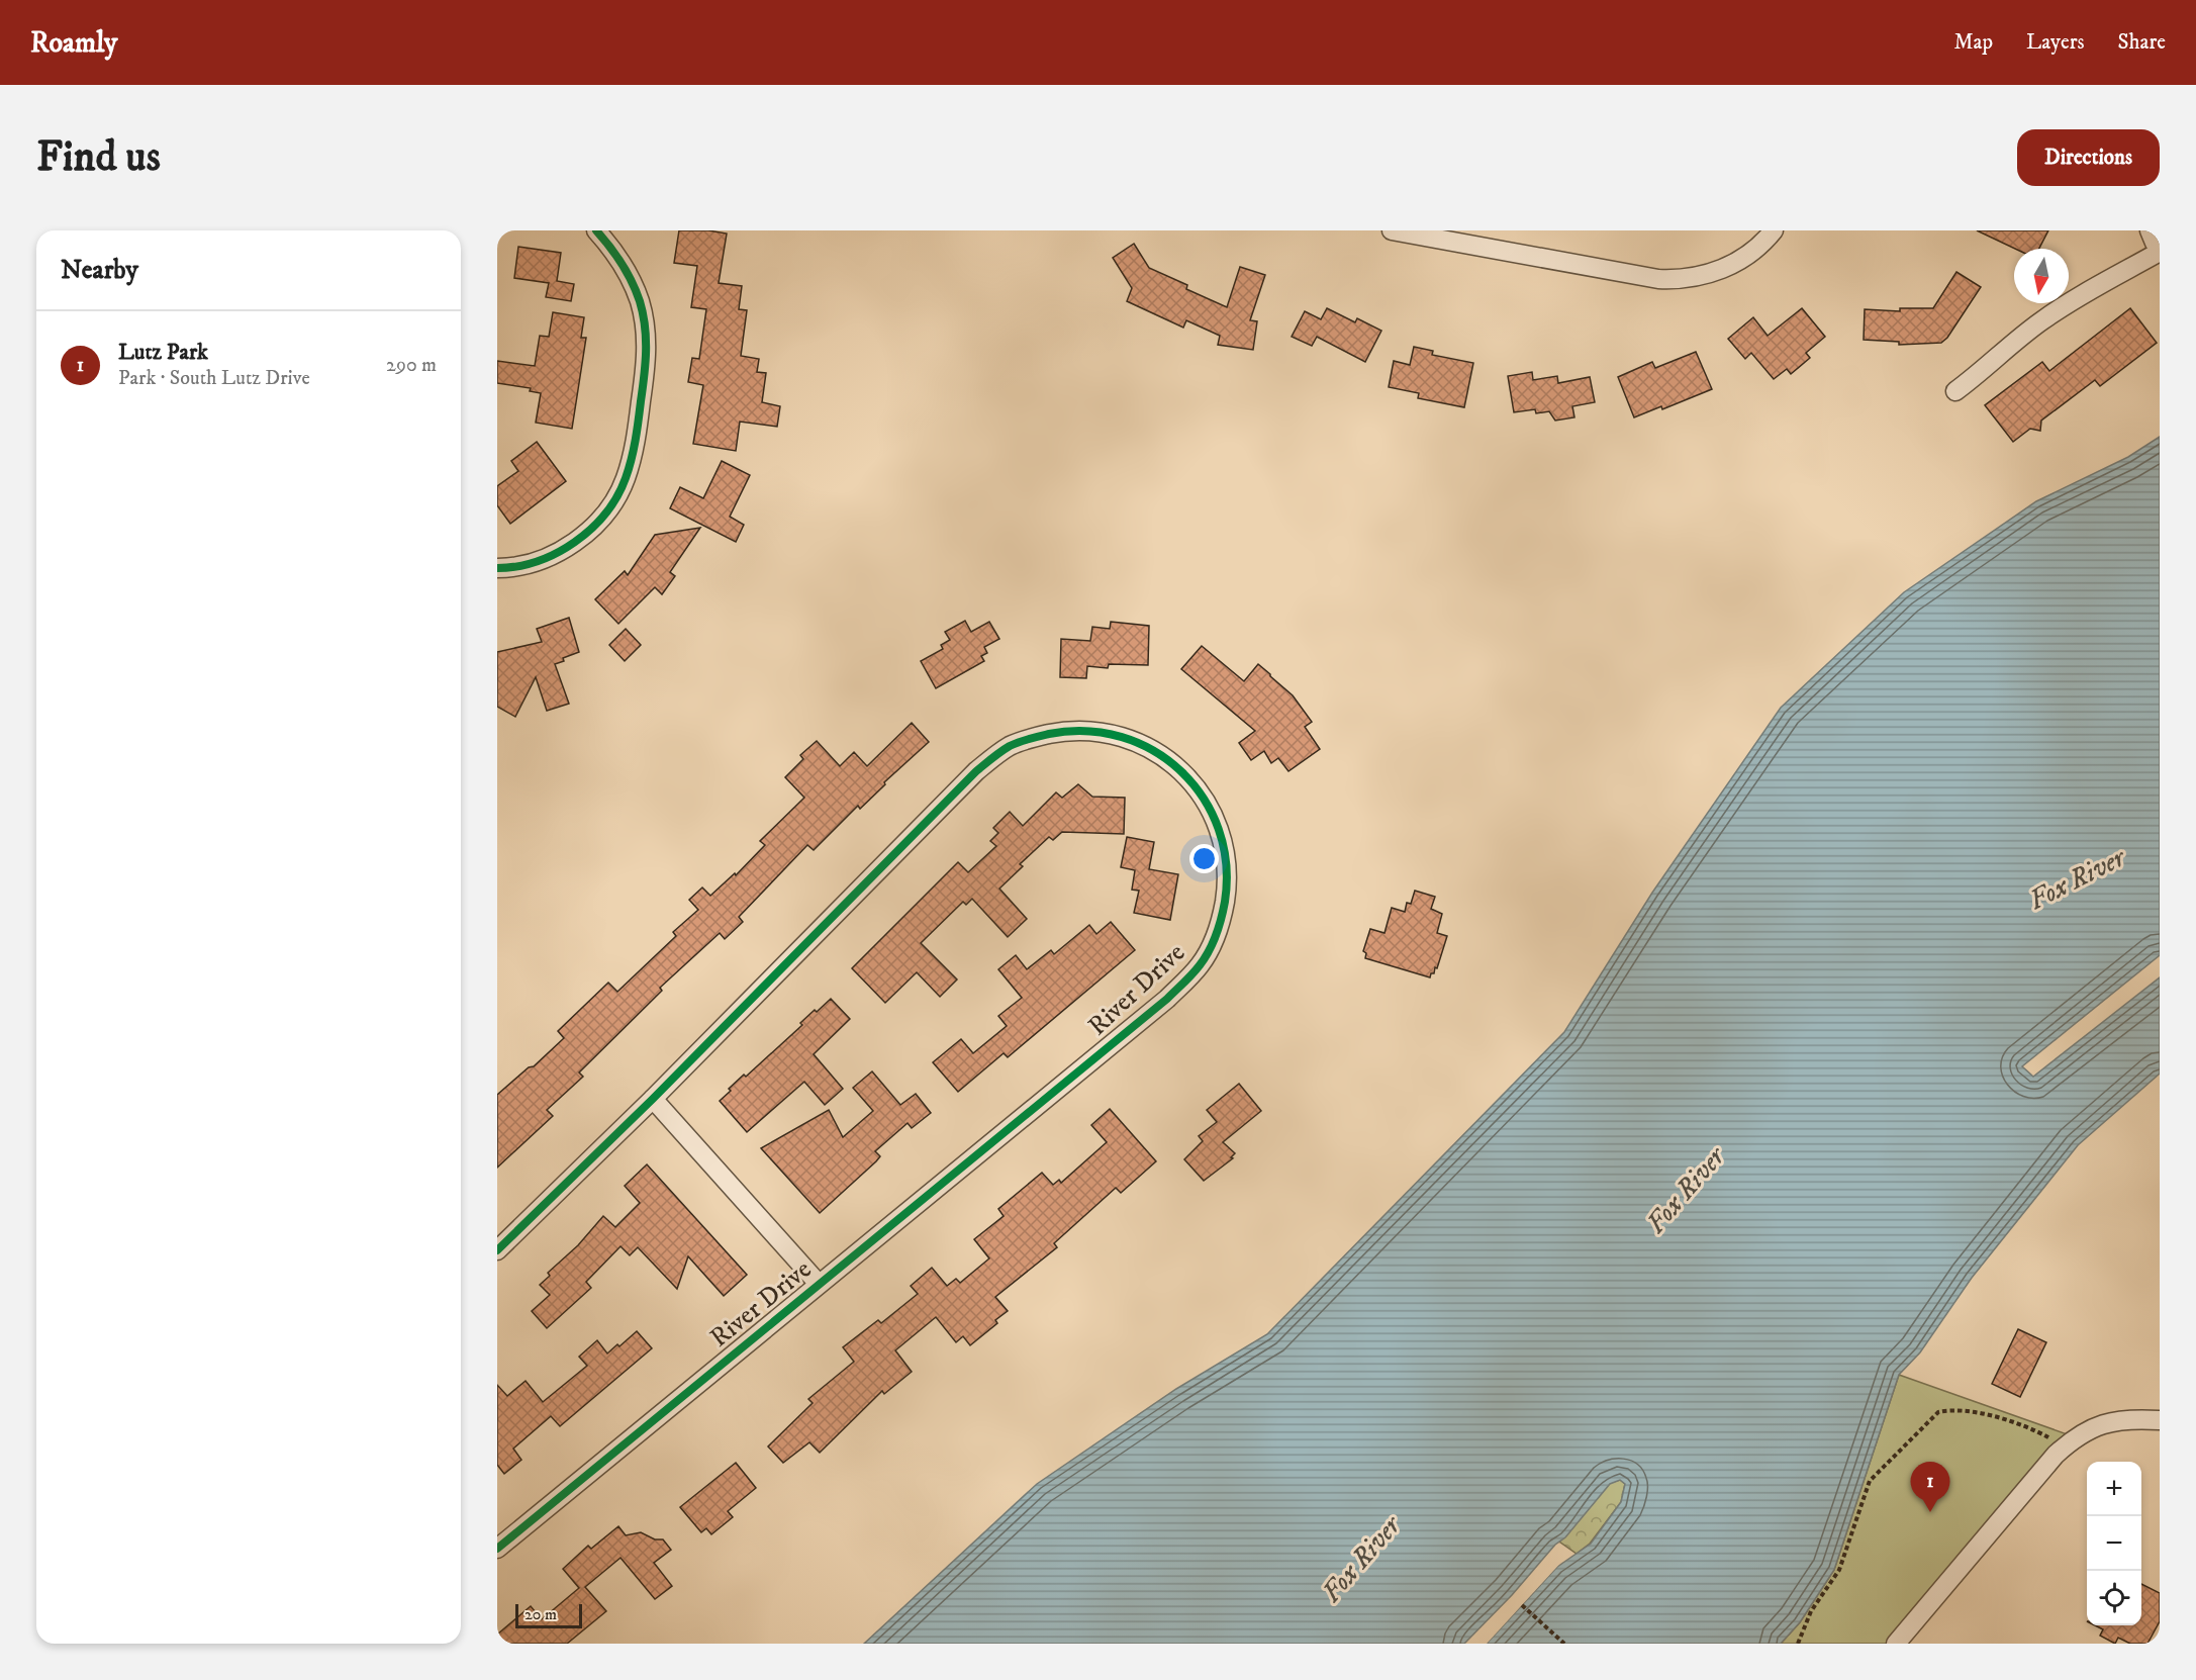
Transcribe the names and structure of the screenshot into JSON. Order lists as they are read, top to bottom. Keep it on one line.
{"streets":{"street":["River Drive"]},"water":["Fox River"],"scale_bar":"20 m","north":"bottom","page":{"header":"Roamly","nav":["Map","Layers","Share"],"buttons":"Directions","title":"Find us","heading":"Nearby","list":[{"mark":"1","name":"Lutz Park","note":"Park · South Lutz Drive","value":"290 m"}],"map_buttons":["+","−"],"pins":"1","scale":"20 m"}}
